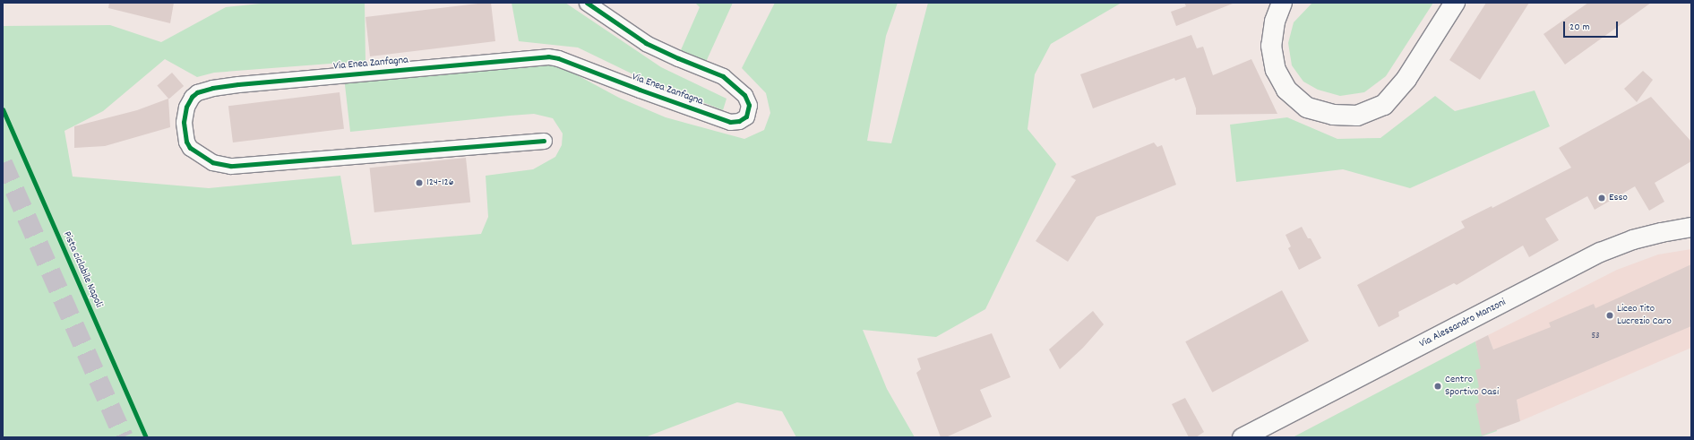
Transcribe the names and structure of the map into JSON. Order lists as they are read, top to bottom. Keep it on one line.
{"streets":{"street":["Via Enea Zanfagna","Via Alessandro Manzoni"],"cycle path":["Pista ciclabile Napoli"]},"places":["124-126","Esso","Liceo Tito Lucrezio Caro","Centro Sportivo Oasi"],"house_numbers":["53"],"scale_bar":"20 m"}
